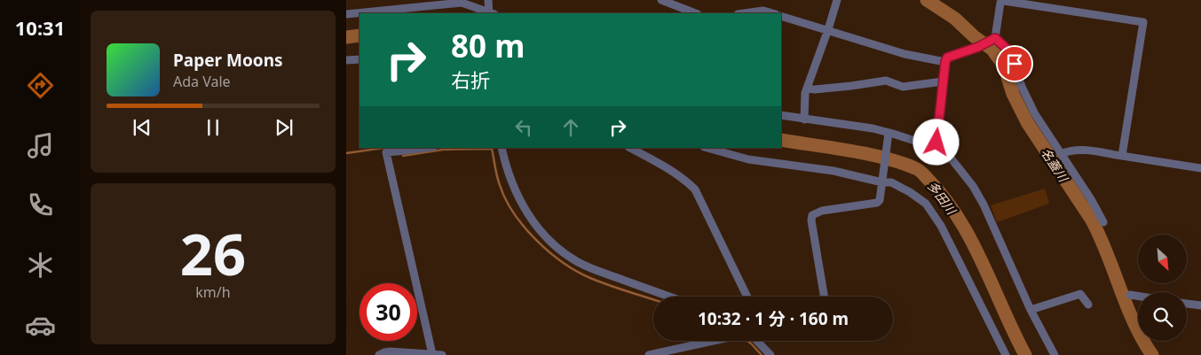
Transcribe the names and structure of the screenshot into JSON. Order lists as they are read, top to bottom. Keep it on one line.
{"water":["名蓋川","多田川"],"north":"bottom right","page":{"tabs":"10:31","turn":["80 m","右折"],"song":["Paper Moons","Ada Vale"],"tile":["26","km/h"],"limit":"30","trip":"10:32 · 1 分 · 160 m"}}
